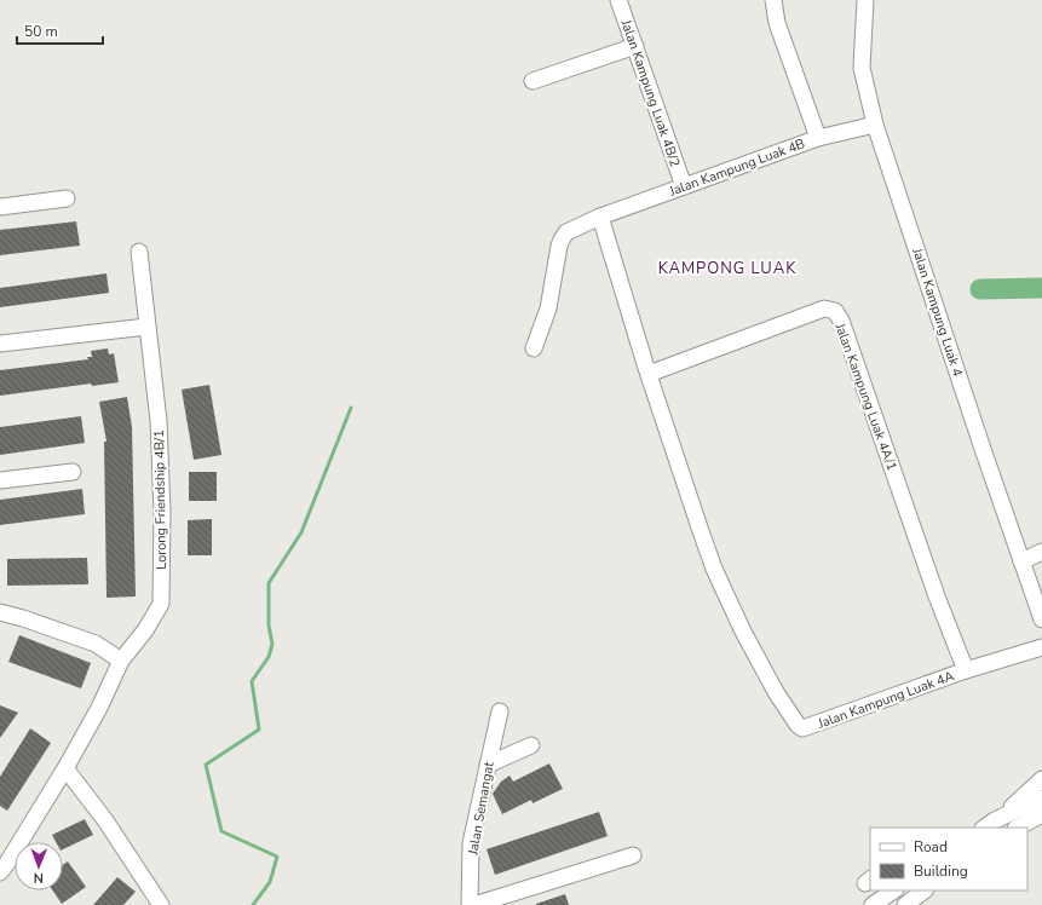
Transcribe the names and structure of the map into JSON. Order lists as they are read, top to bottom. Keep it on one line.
{"streets":{"street":["Jalan Kampung Luak 4B/2","Jalan Kampung Luak 4B","Jalan Kampung Luak 4","Jalan Kampung Luak 4A/1","Lorong Friendship 4B/1","Jalan Kampung Luak 4A","Jalan Semangat"]},"crossings":[["Jalan Kampung Luak 4B/2","Jalan Kampung Luak 4B"],["Jalan Kampung Luak 4B","Jalan Kampung Luak 4"],["Jalan Kampung Luak 4B","Jalan Kampung Luak 4A"],["Jalan Kampung Luak 4A/1","Jalan Kampung Luak 4A"]],"districts":["KAMPONG LUAK"],"legend":["Road","Building"],"scale_bar":"50 m","north":"bottom"}
